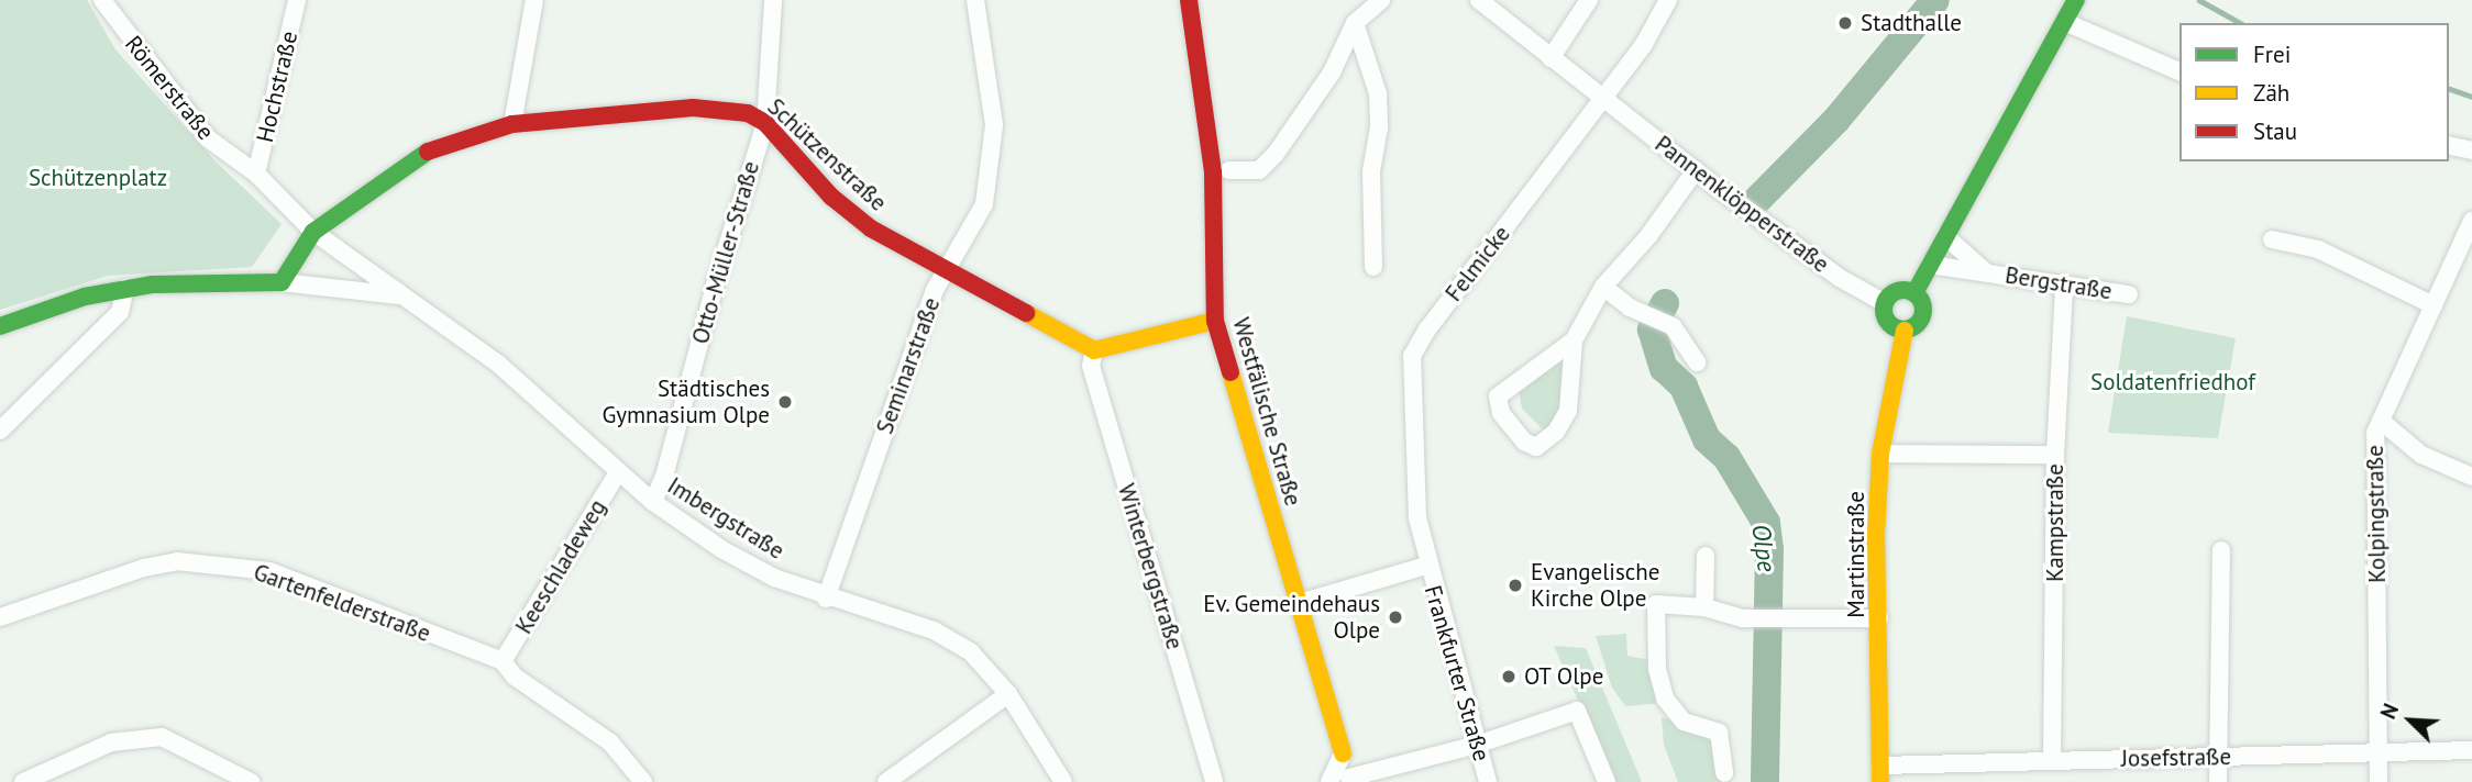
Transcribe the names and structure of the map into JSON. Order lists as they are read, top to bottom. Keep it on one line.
{"streets":{"street":["Hochstraße","Römerstraße","Schützenstraße","Pannenklöpperstraße","Otto-Müller-Straße","Felmicke","Bergstraße","Seminarstraße","Westfälische Straße","Kolpingstraße","Imbergstraße","Kampstraße","Martinstraße","Keeschladeweg","Winterbergstraße","Gartenfelderstraße","Frankfurter Straße","Josefstraße"]},"crossings":[["Hochstraße","Römerstraße"],["Römerstraße","Schützenstraße"],["Römerstraße","Imbergstraße"],["Schützenstraße","Otto-Müller-Straße"],["Schützenstraße","Seminarstraße"],["Schützenstraße","Imbergstraße"],["Schützenstraße","Winterbergstraße"],["Pannenklöpperstraße","Felmicke"],["Pannenklöpperstraße","Martinstraße"],["Otto-Müller-Straße","Imbergstraße"],["Felmicke","Frankfurter Straße"],["Bergstraße","Kampstraße"],["Seminarstraße","Imbergstraße"],["Kolpingstraße","Josefstraße"],["Imbergstraße","Keeschladeweg"],["Kampstraße","Josefstraße"],["Martinstraße","Josefstraße"],["Keeschladeweg","Gartenfelderstraße"]],"water":["Olpe"],"parks":["Schützenplatz","Soldatenfriedhof"],"places":["Stadthalle","Städtisches Gymnasium Olpe","Evangelische Kirche Olpe","Ev. Gemeindehaus Olpe","OT Olpe"],"legend":["Frei","Zäh","Stau"],"north":"top left"}
